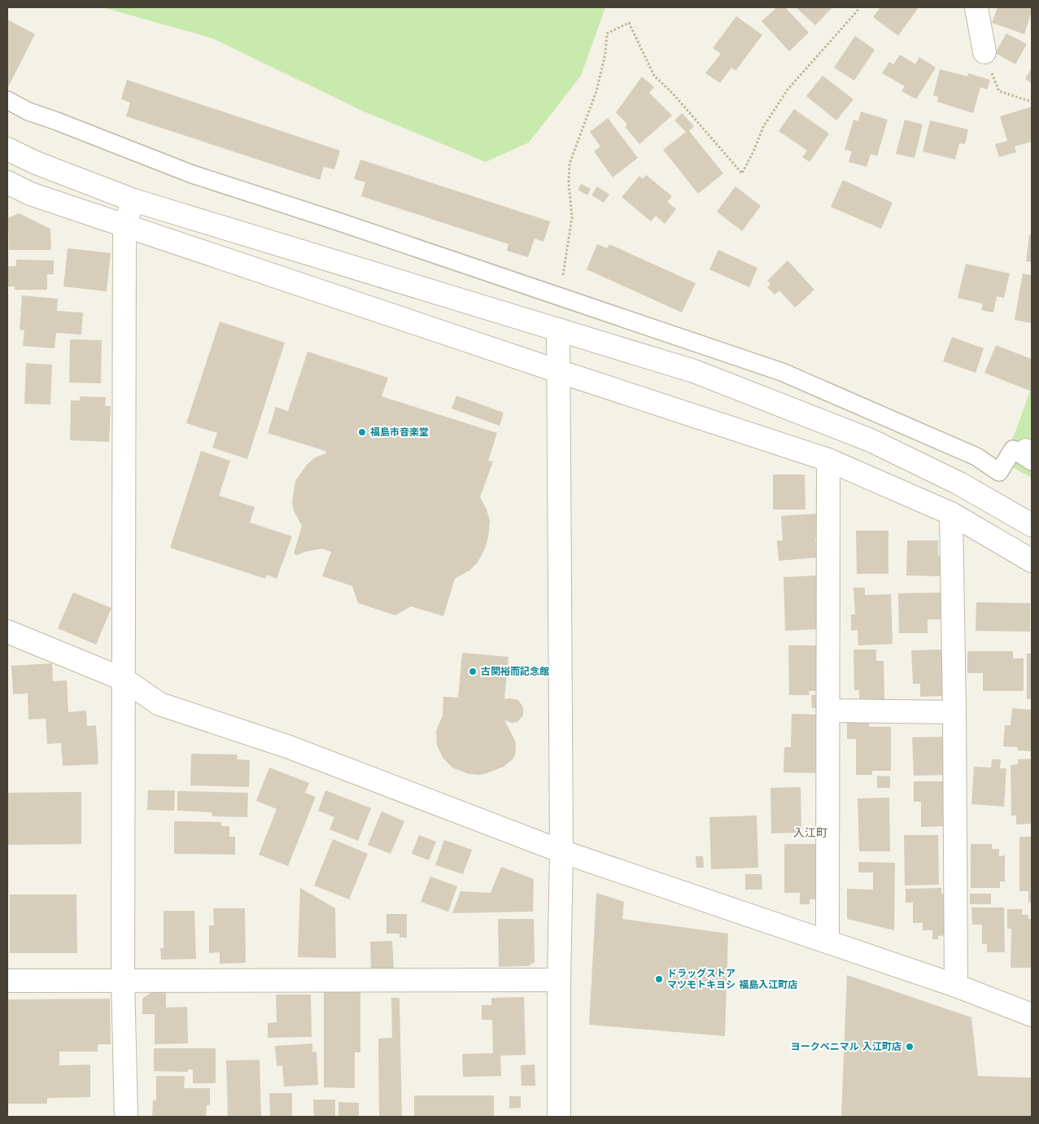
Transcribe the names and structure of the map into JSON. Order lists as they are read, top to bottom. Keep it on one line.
{"districts":["入江町"],"places":["福島市音楽堂","古関裕而記念館","ドラッグストア マツモトキヨシ 福島入江町店","ヨークベニマル 入江町店"]}
